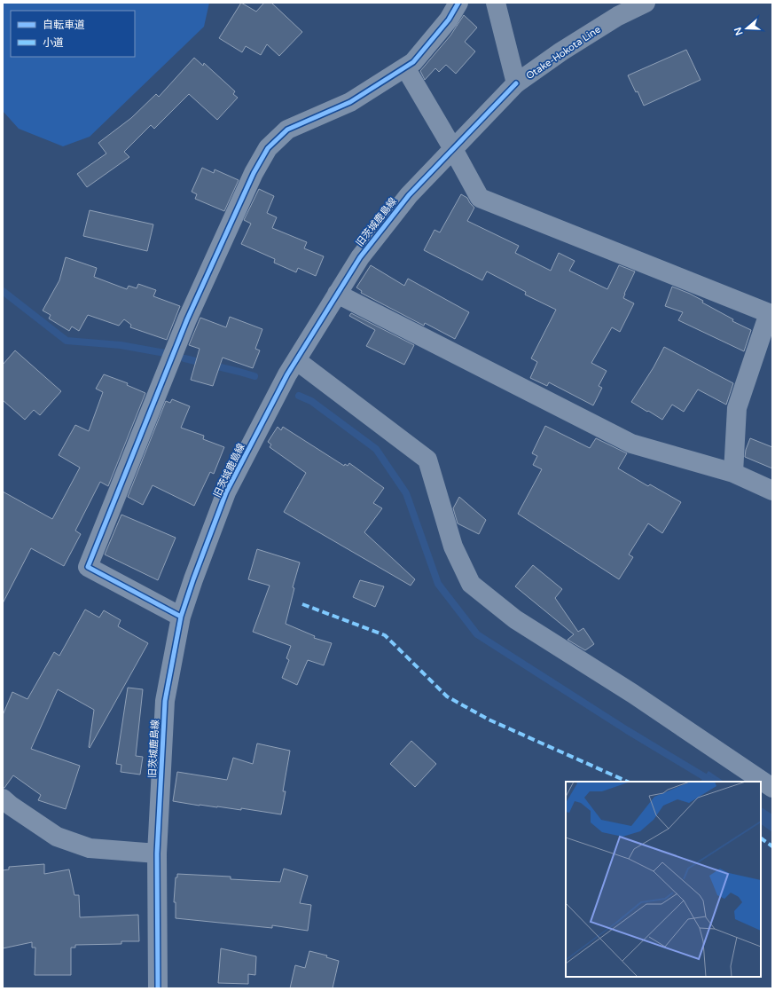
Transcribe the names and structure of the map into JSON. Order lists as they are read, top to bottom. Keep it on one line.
{"streets":{"main road":["Otake-Hokota Line"],"street":["旧茨城鹿島線"]},"crossings":[["Otake-Hokota Line","旧茨城鹿島線"]],"legend":["自転車道","小道"],"north":"left"}
